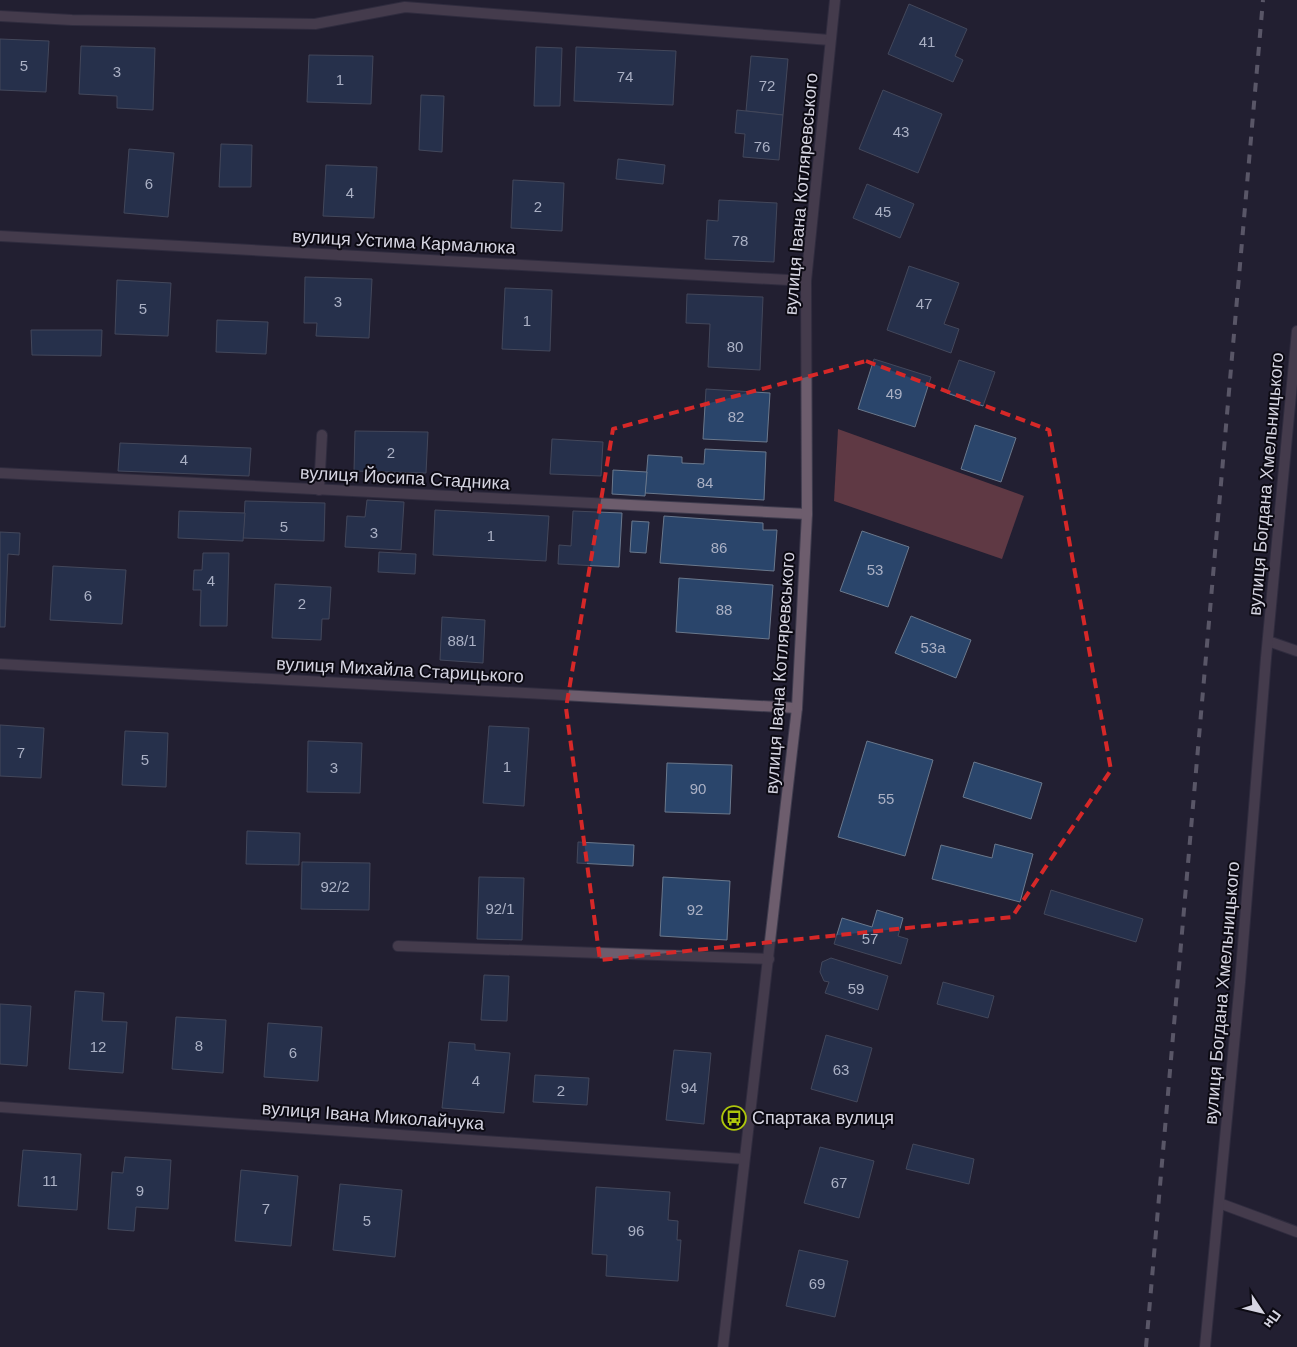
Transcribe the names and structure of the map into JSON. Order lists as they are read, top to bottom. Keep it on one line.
{"streets":{"street":["вулиця Івана Котляревського","вулиця Устима Кармалюка","вулиця Йосипа Стадника","вулиця Богдана Хмельницького","вулиця Михайла Старицького","вулиця Івана Миколайчука"]},"crossings":[["вулиця Івана Котляревського","вулиця Устима Кармалюка"],["вулиця Івана Котляревського","вулиця Йосипа Стадника"],["вулиця Івана Котляревського","вулиця Михайла Старицького"],["вулиця Івана Котляревського","вулиця Івана Миколайчука"]],"places":{"bus stop":["Спартака вулиця"]},"house_numbers":["41","5","3","74","1","72","43","76","6","4","2","45","78","3","47","5","1","80","49","82","2","4","84","5","3","1","86","53","4","6","2","88","88/1","53а","7","5","1","3","90","55","92/2","92/1","92","57","59","8","12","6","63","4","94","2","11","67","9","7","5","96","69"],"north":"bottom right"}
